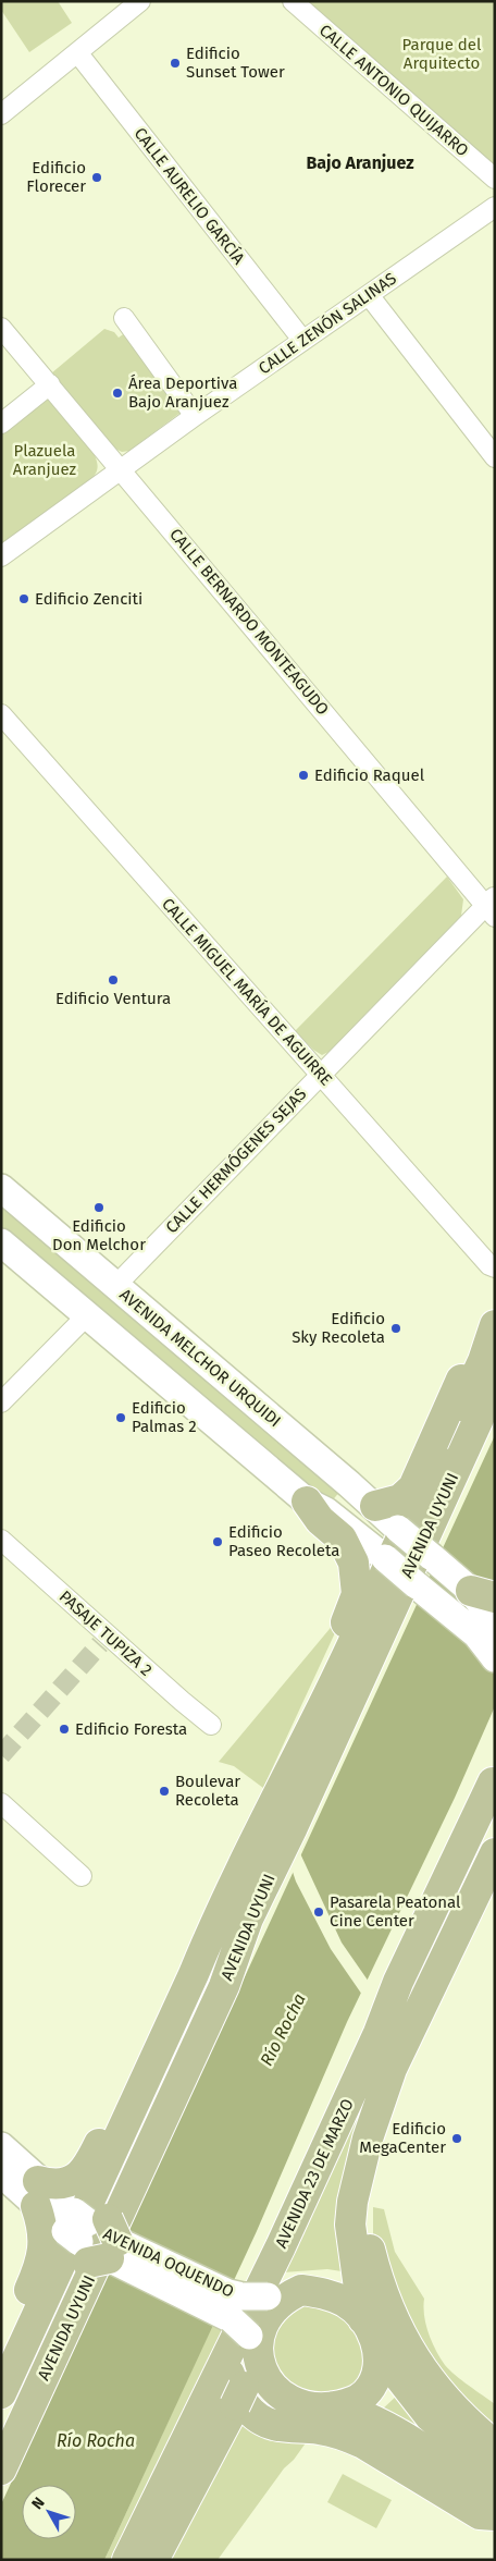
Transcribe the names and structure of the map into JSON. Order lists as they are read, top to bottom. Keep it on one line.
{"streets":{"main road":["AVENIDA MELCHOR URQUIDI","AVENIDA UYUNI","AVENIDA 23 DE MARZO","AVENIDA OQUENDO"],"street":["CALLE ANTONIO QUIJARRO","CALLE AURELIO GARCÍA","CALLE ZENÓN SALINAS","CALLE BERNARDO MONTEAGUDO","CALLE MIGUEL MARÍA DE AGUIRRE","CALLE HERMÓGENES SEJAS","PASAJE TUPIZA 2"]},"crossings":[["CALLE AURELIO GARCÍA","CALLE ZENÓN SALINAS"],["CALLE ZENÓN SALINAS","CALLE BERNARDO MONTEAGUDO"],["CALLE BERNARDO MONTEAGUDO","CALLE HERMÓGENES SEJAS"],["CALLE MIGUEL MARÍA DE AGUIRRE","CALLE HERMÓGENES SEJAS"],["CALLE HERMÓGENES SEJAS","AVENIDA MELCHOR URQUIDI"]],"districts":["Bajo Aranjuez"],"water":["Río Rocha"],"parks":["Parque del Arquitecto","Plazuela Aranjuez"],"places":["Edificio Sunset Tower","Edificio Florecer","Área Deportiva Bajo Aranjuez","Edificio Zenciti","Edificio Raquel","Edificio Ventura","Edificio Don Melchor","Edificio Sky Recoleta","Edificio Palmas 2","Edificio Paseo Recoleta","Edificio Foresta","Boulevar Recoleta","Pasarela Peatonal Cine Center","Edificio MegaCenter"],"north":"top left"}
